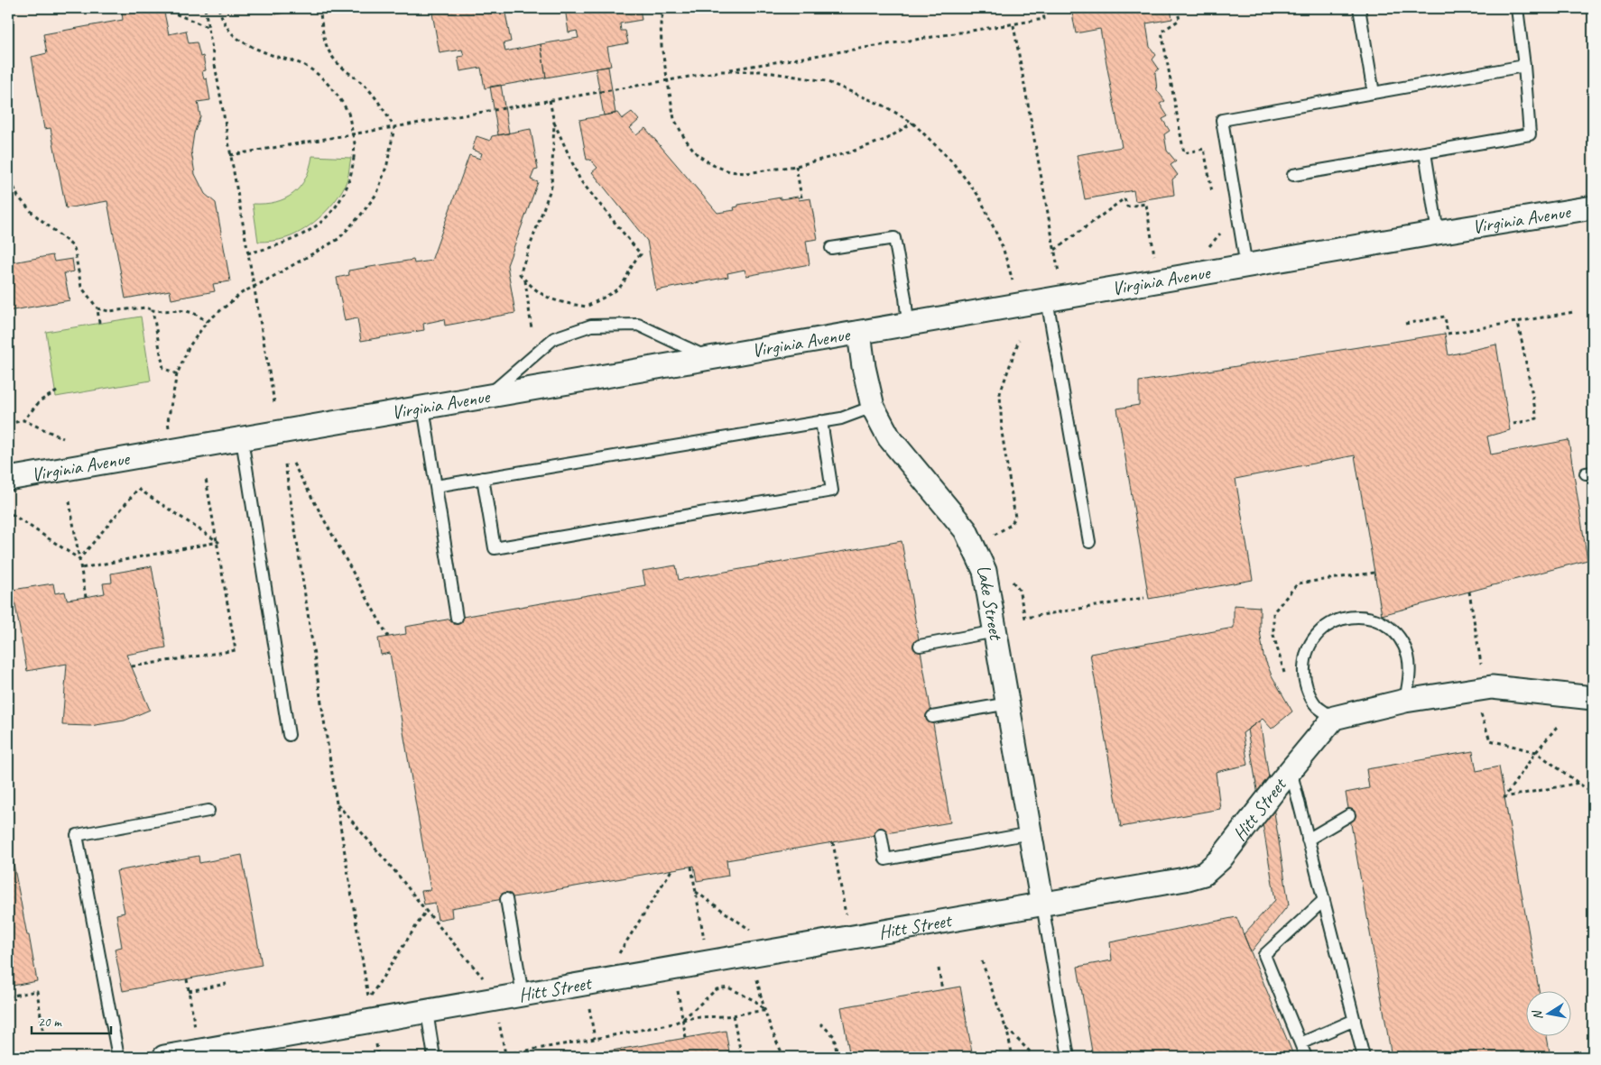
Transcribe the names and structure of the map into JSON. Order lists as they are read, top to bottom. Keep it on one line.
{"streets":{"street":["Virginia Avenue","Lake Street","Hitt Street"]},"crossings":[["Virginia Avenue","Lake Street"],["Lake Street","Hitt Street"]],"scale_bar":"20 m","north":"left"}
